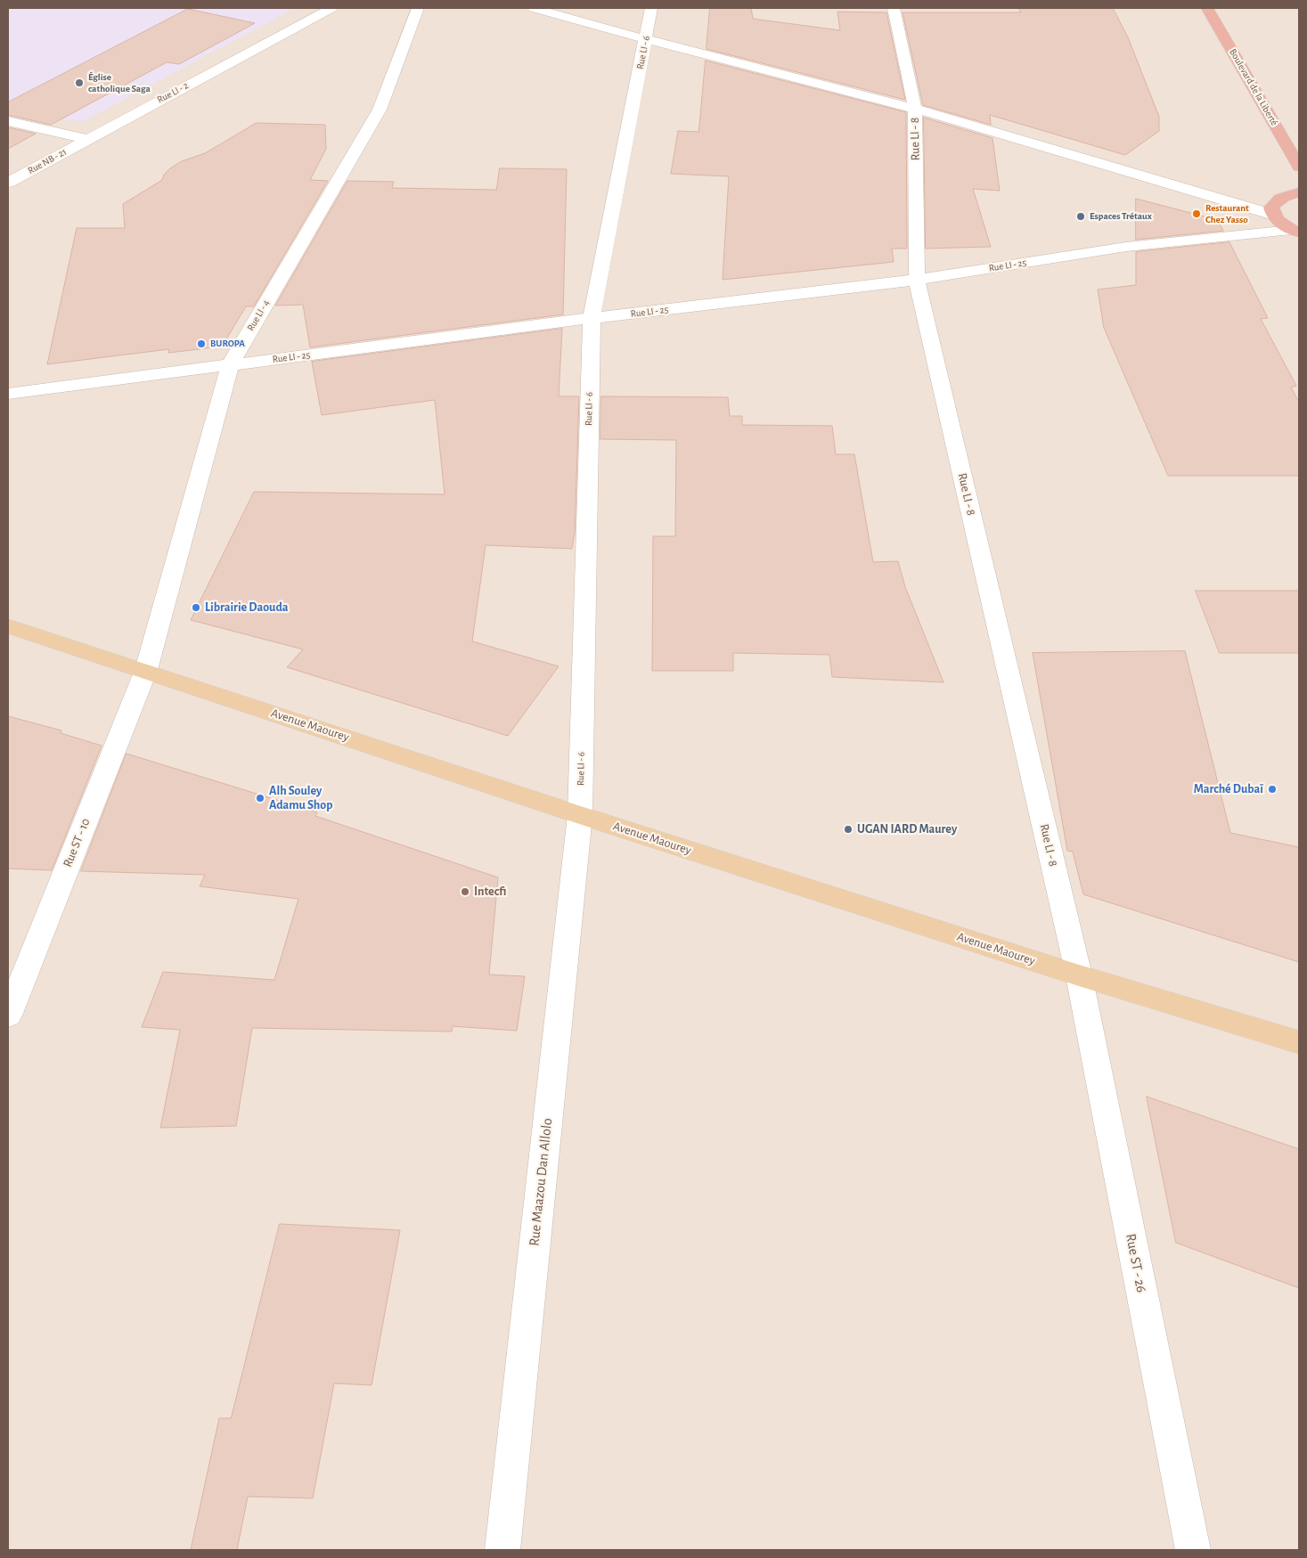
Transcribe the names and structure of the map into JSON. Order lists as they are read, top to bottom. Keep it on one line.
{"streets":{"highway":["Boulevard de la Liberté"],"main road":["Avenue Maourey"],"street":["Rue LI - 6","Rue LI - 2","Rue LI - 8","Rue NB - 21","Rue LI - 25","Rue LI - 4","Rue ST - 10","Rue Maazou Dan Allolo","Rue ST - 26"]},"crossings":[["Rue LI - 6","Rue LI - 25"],["Rue LI - 6","Avenue Maourey"],["Rue LI - 6","Rue Maazou Dan Allolo"],["Rue LI - 2","Rue NB - 21"],["Rue LI - 8","Rue LI - 25"],["Rue LI - 8","Avenue Maourey"],["Rue LI - 8","Rue ST - 26"],["Rue LI - 25","Rue LI - 4"],["Rue LI - 4","Avenue Maourey"],["Rue LI - 4","Rue ST - 10"],["Avenue Maourey","Rue ST - 10"],["Avenue Maourey","Rue Maazou Dan Allolo"],["Avenue Maourey","Rue ST - 26"]],"places":["Église catholique Saga","Restaurant Chez Yasso","Espaces Trétaux","BUROPA","Librairie Daouda","Marché Dubaï","Alh Souley Adamu Shop","UGAN IARD Maurey","Intecfi"]}
